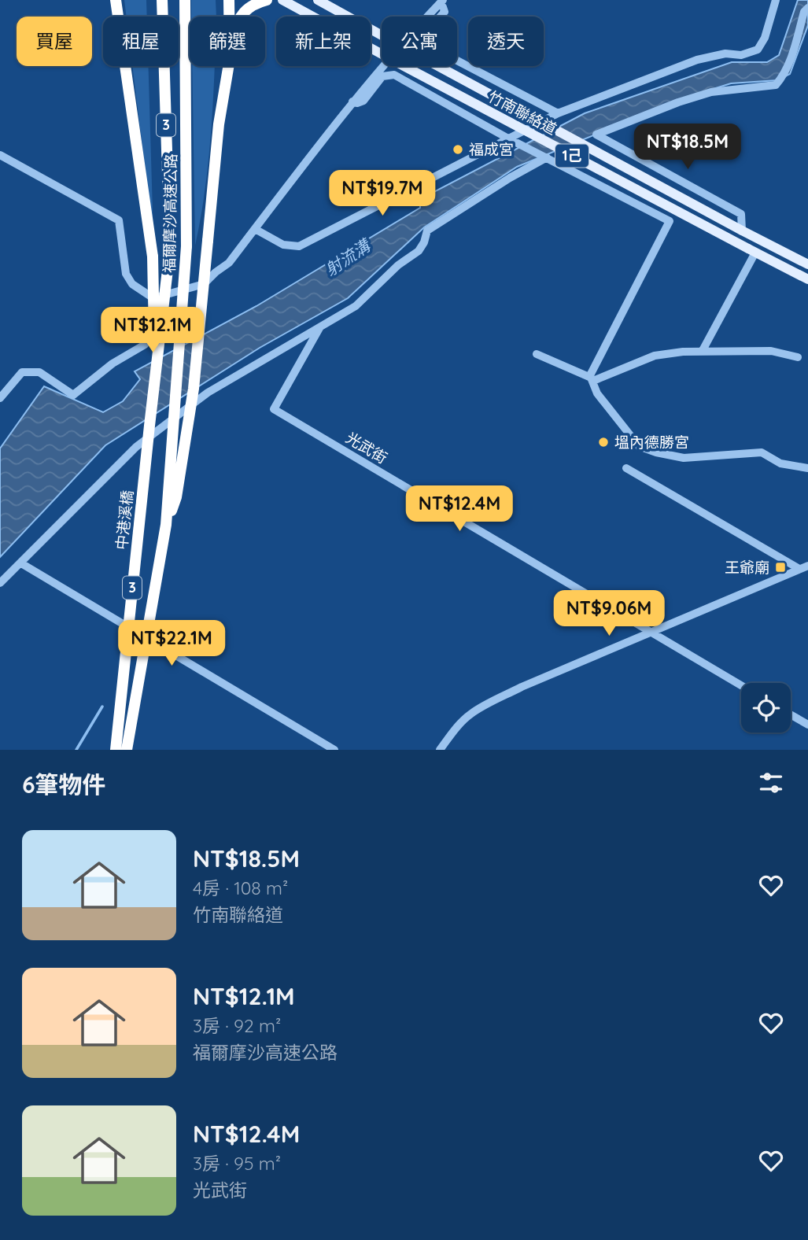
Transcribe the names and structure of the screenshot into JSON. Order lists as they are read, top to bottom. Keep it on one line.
{"streets":{"highway":["3","福爾摩沙高速公路","中港溪橋"],"main road":["竹南聯絡道","1己"],"street":["光武街"]},"crossings":[["3","福爾摩沙高速公路"],["福爾摩沙高速公路","中港溪橋"]],"water":["射流溝"],"places":{"other":["福成宮","塭內德勝宮"],"transit":["王爺廟"]},"page":{"chip":["買屋","租屋","篩選","新上架","公寓","透天"],"price":["NT$18.5M","NT$19.7M","NT$12.1M","NT$12.4M","NT$9.06M","NT$22.1M"],"heading":"6筆物件","list":[{"name":"NT$18.5M","note":"4房 · 108 m² · 竹南聯絡道"},{"name":"NT$12.1M","note":"3房 · 92 m² · 福爾摩沙高速公路"},{"name":"NT$12.4M","note":"3房 · 95 m² · 光武街"}]}}
